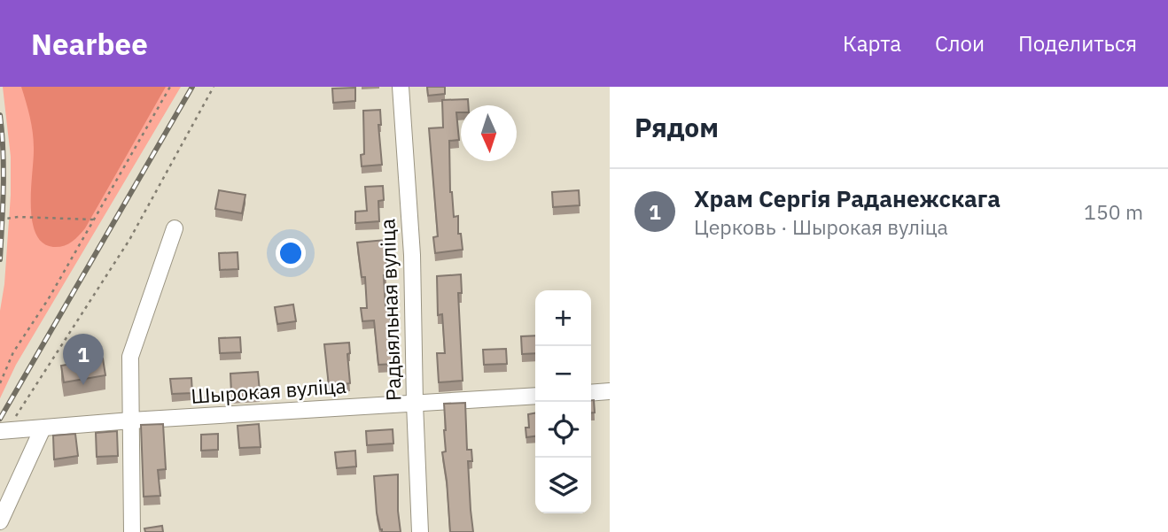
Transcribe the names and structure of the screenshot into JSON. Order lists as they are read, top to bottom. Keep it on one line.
{"streets":{"street":["Радыяльная вуліца","Шырокая вуліца"]},"crossings":[["Радыяльная вуліца","Шырокая вуліца"]],"north":"bottom","page":{"header":"Nearbee","nav":["Карта","Слои","Поделиться"],"heading":"Рядом","list":[{"mark":"1","name":"Храм Сергія Раданежскага","note":"Церковь · Шырокая вуліца","value":"150 m"}],"map_buttons":["+","−"],"pins":"1"}}
